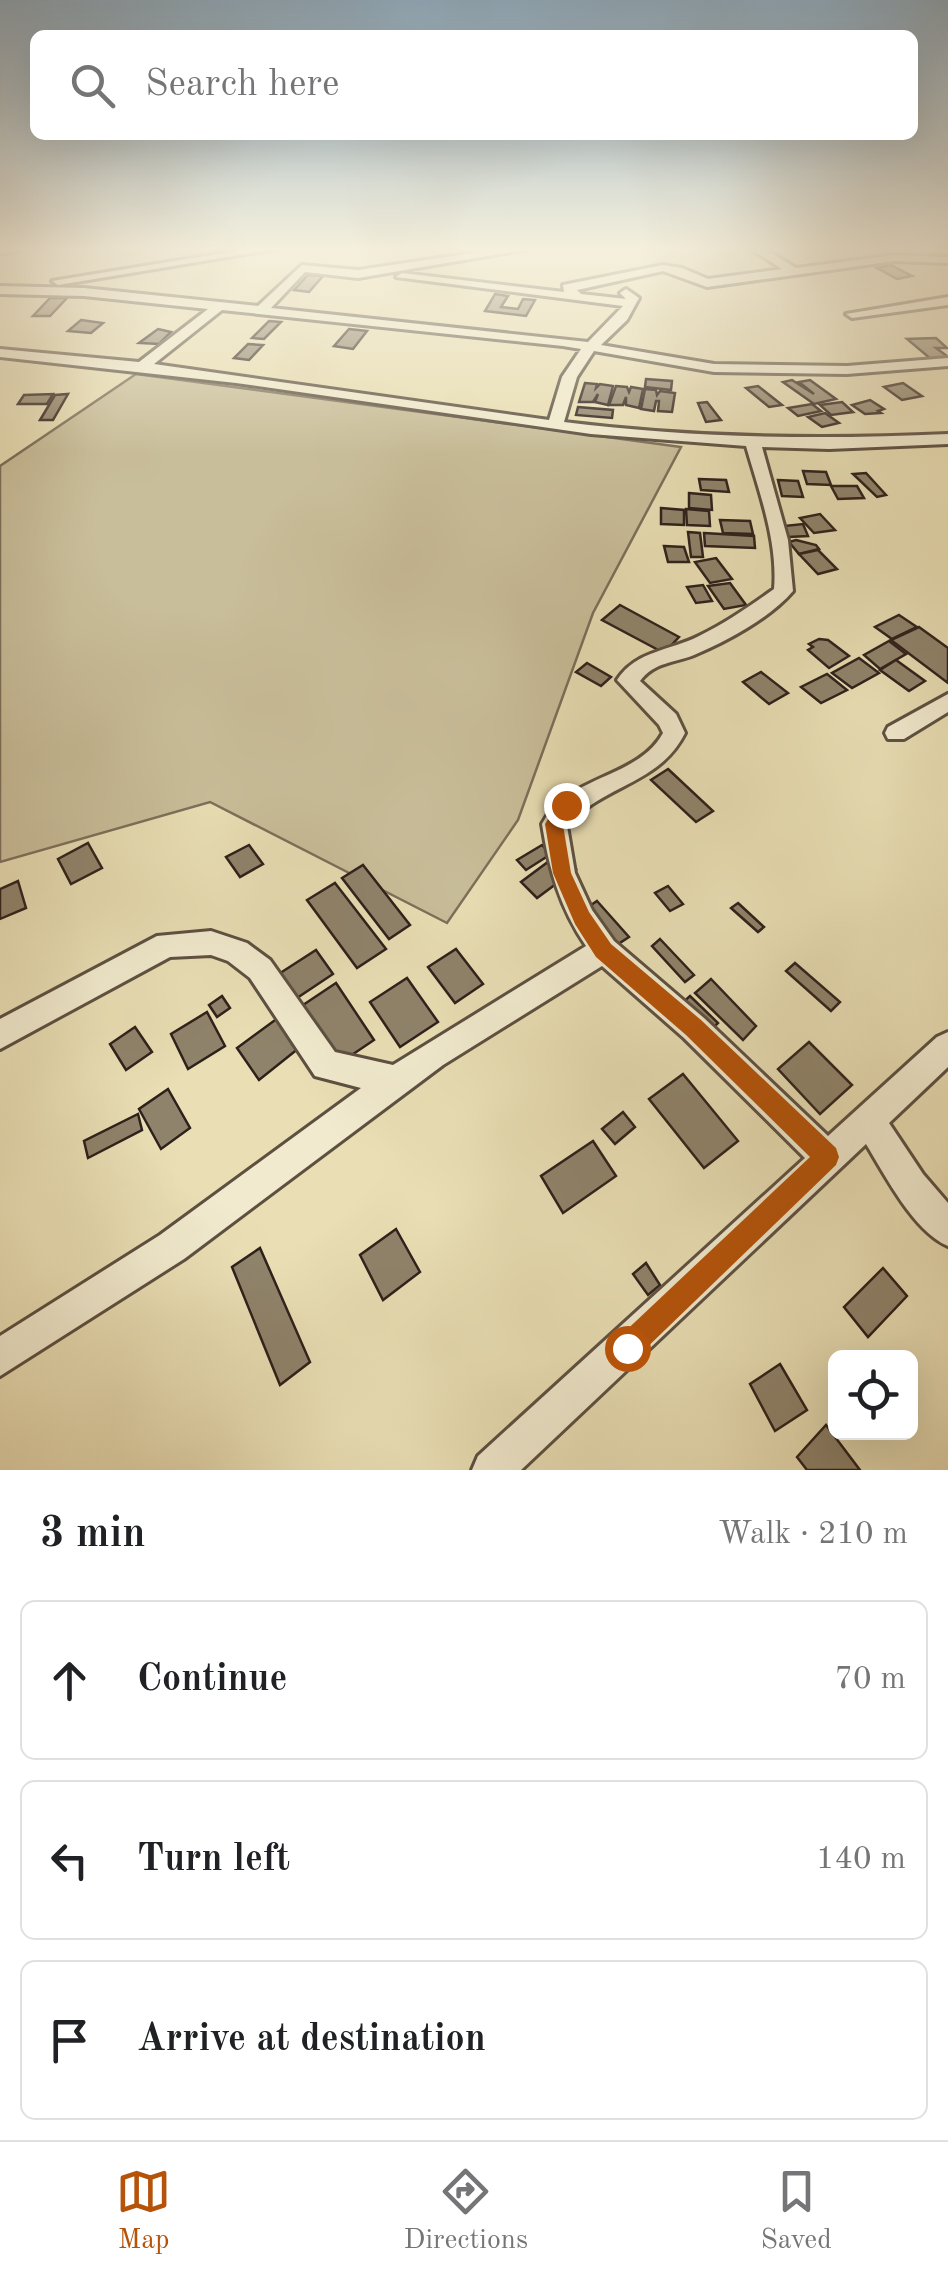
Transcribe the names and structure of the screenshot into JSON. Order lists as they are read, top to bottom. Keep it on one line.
{"page":{"search":"Search here","heading":["3 min","Walk · 210 m"],"list":[["Continue","70 m"],["Turn left","140 m"],"Arrive at destination"],"nav":["Map","Directions","Saved"]}}
